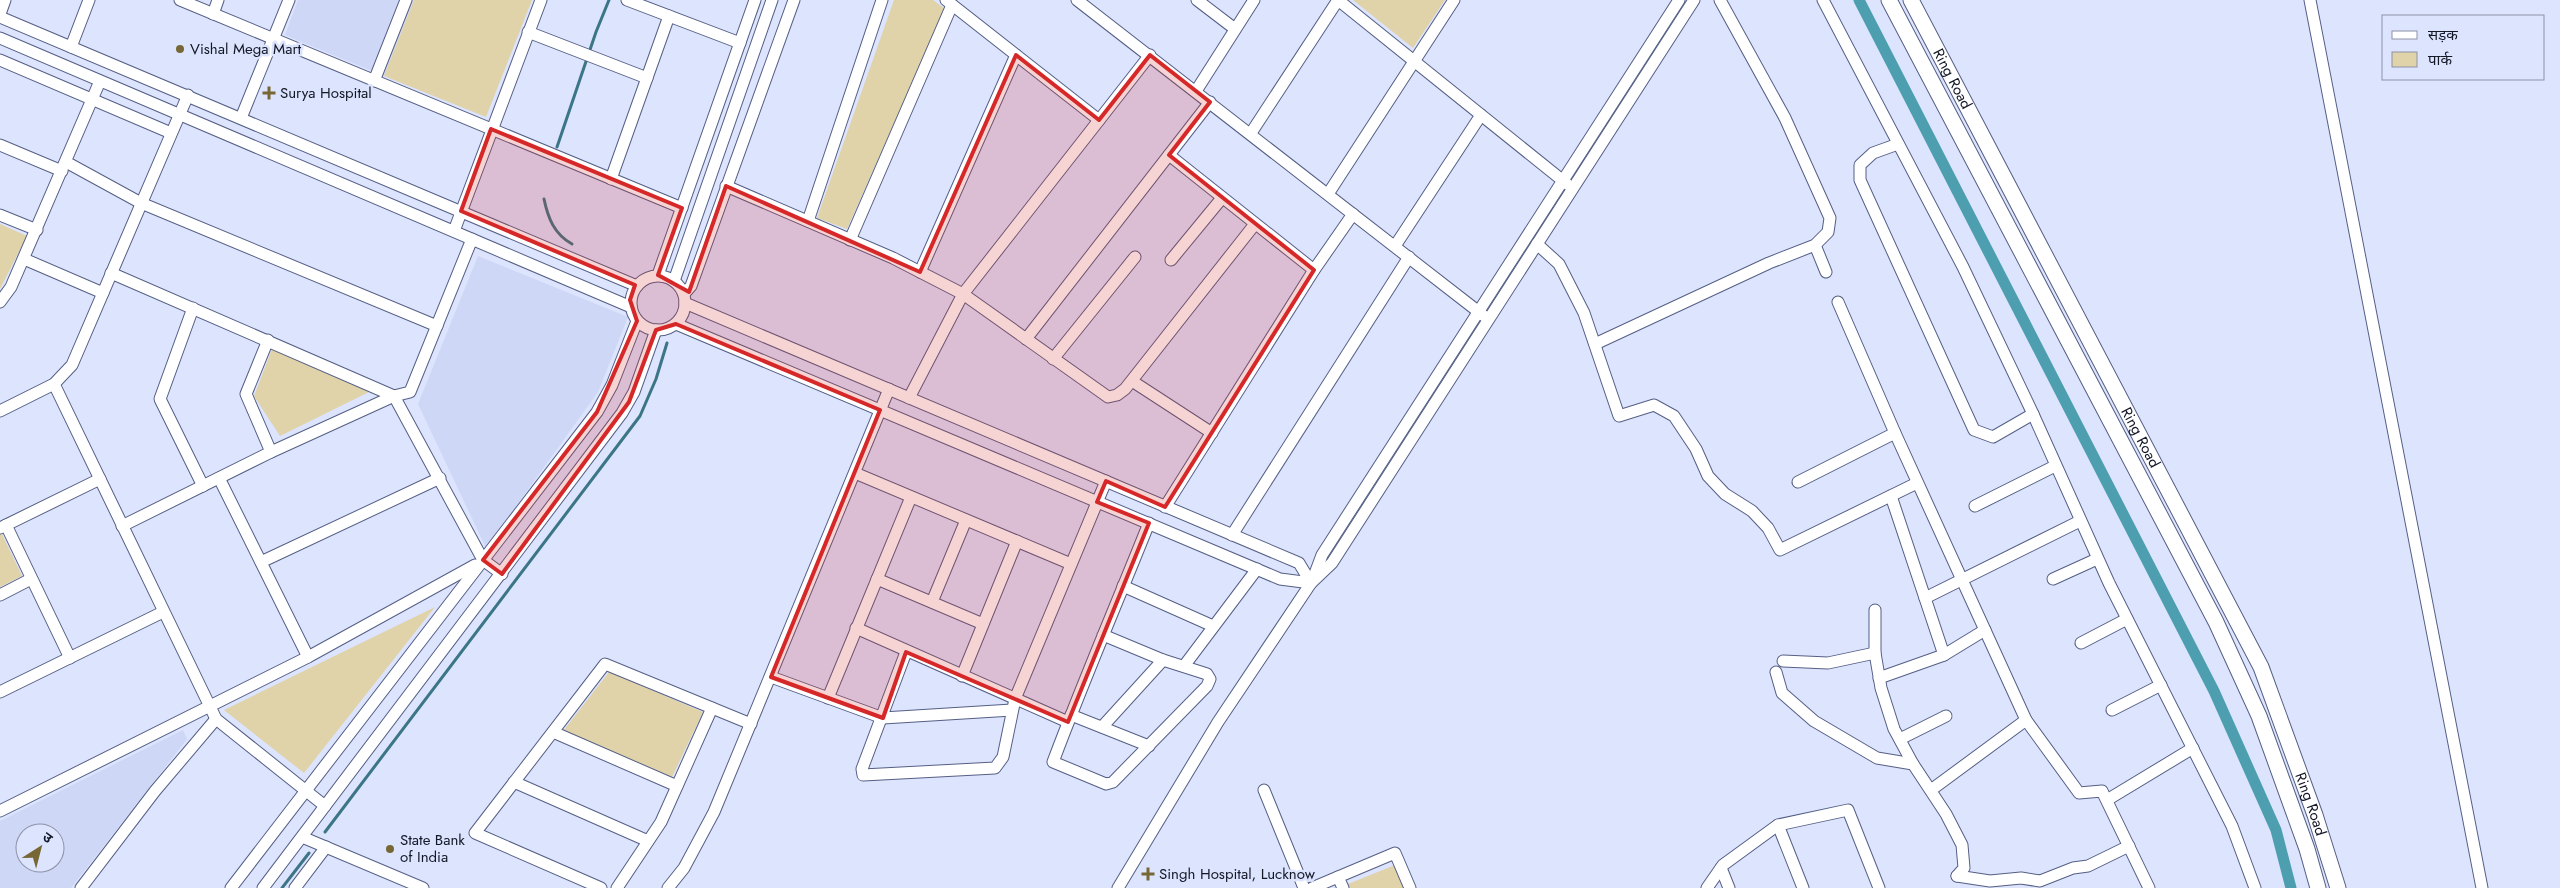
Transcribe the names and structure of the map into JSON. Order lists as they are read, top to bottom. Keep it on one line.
{"streets":{"main road":["Ring Road"]},"places":{"other":["Vishal Mega Mart","State Bank of India"],"health":["Surya Hospital","Singh Hospital, Lucknow"]},"legend":["सड़क","पार्क"],"north":"top right"}
